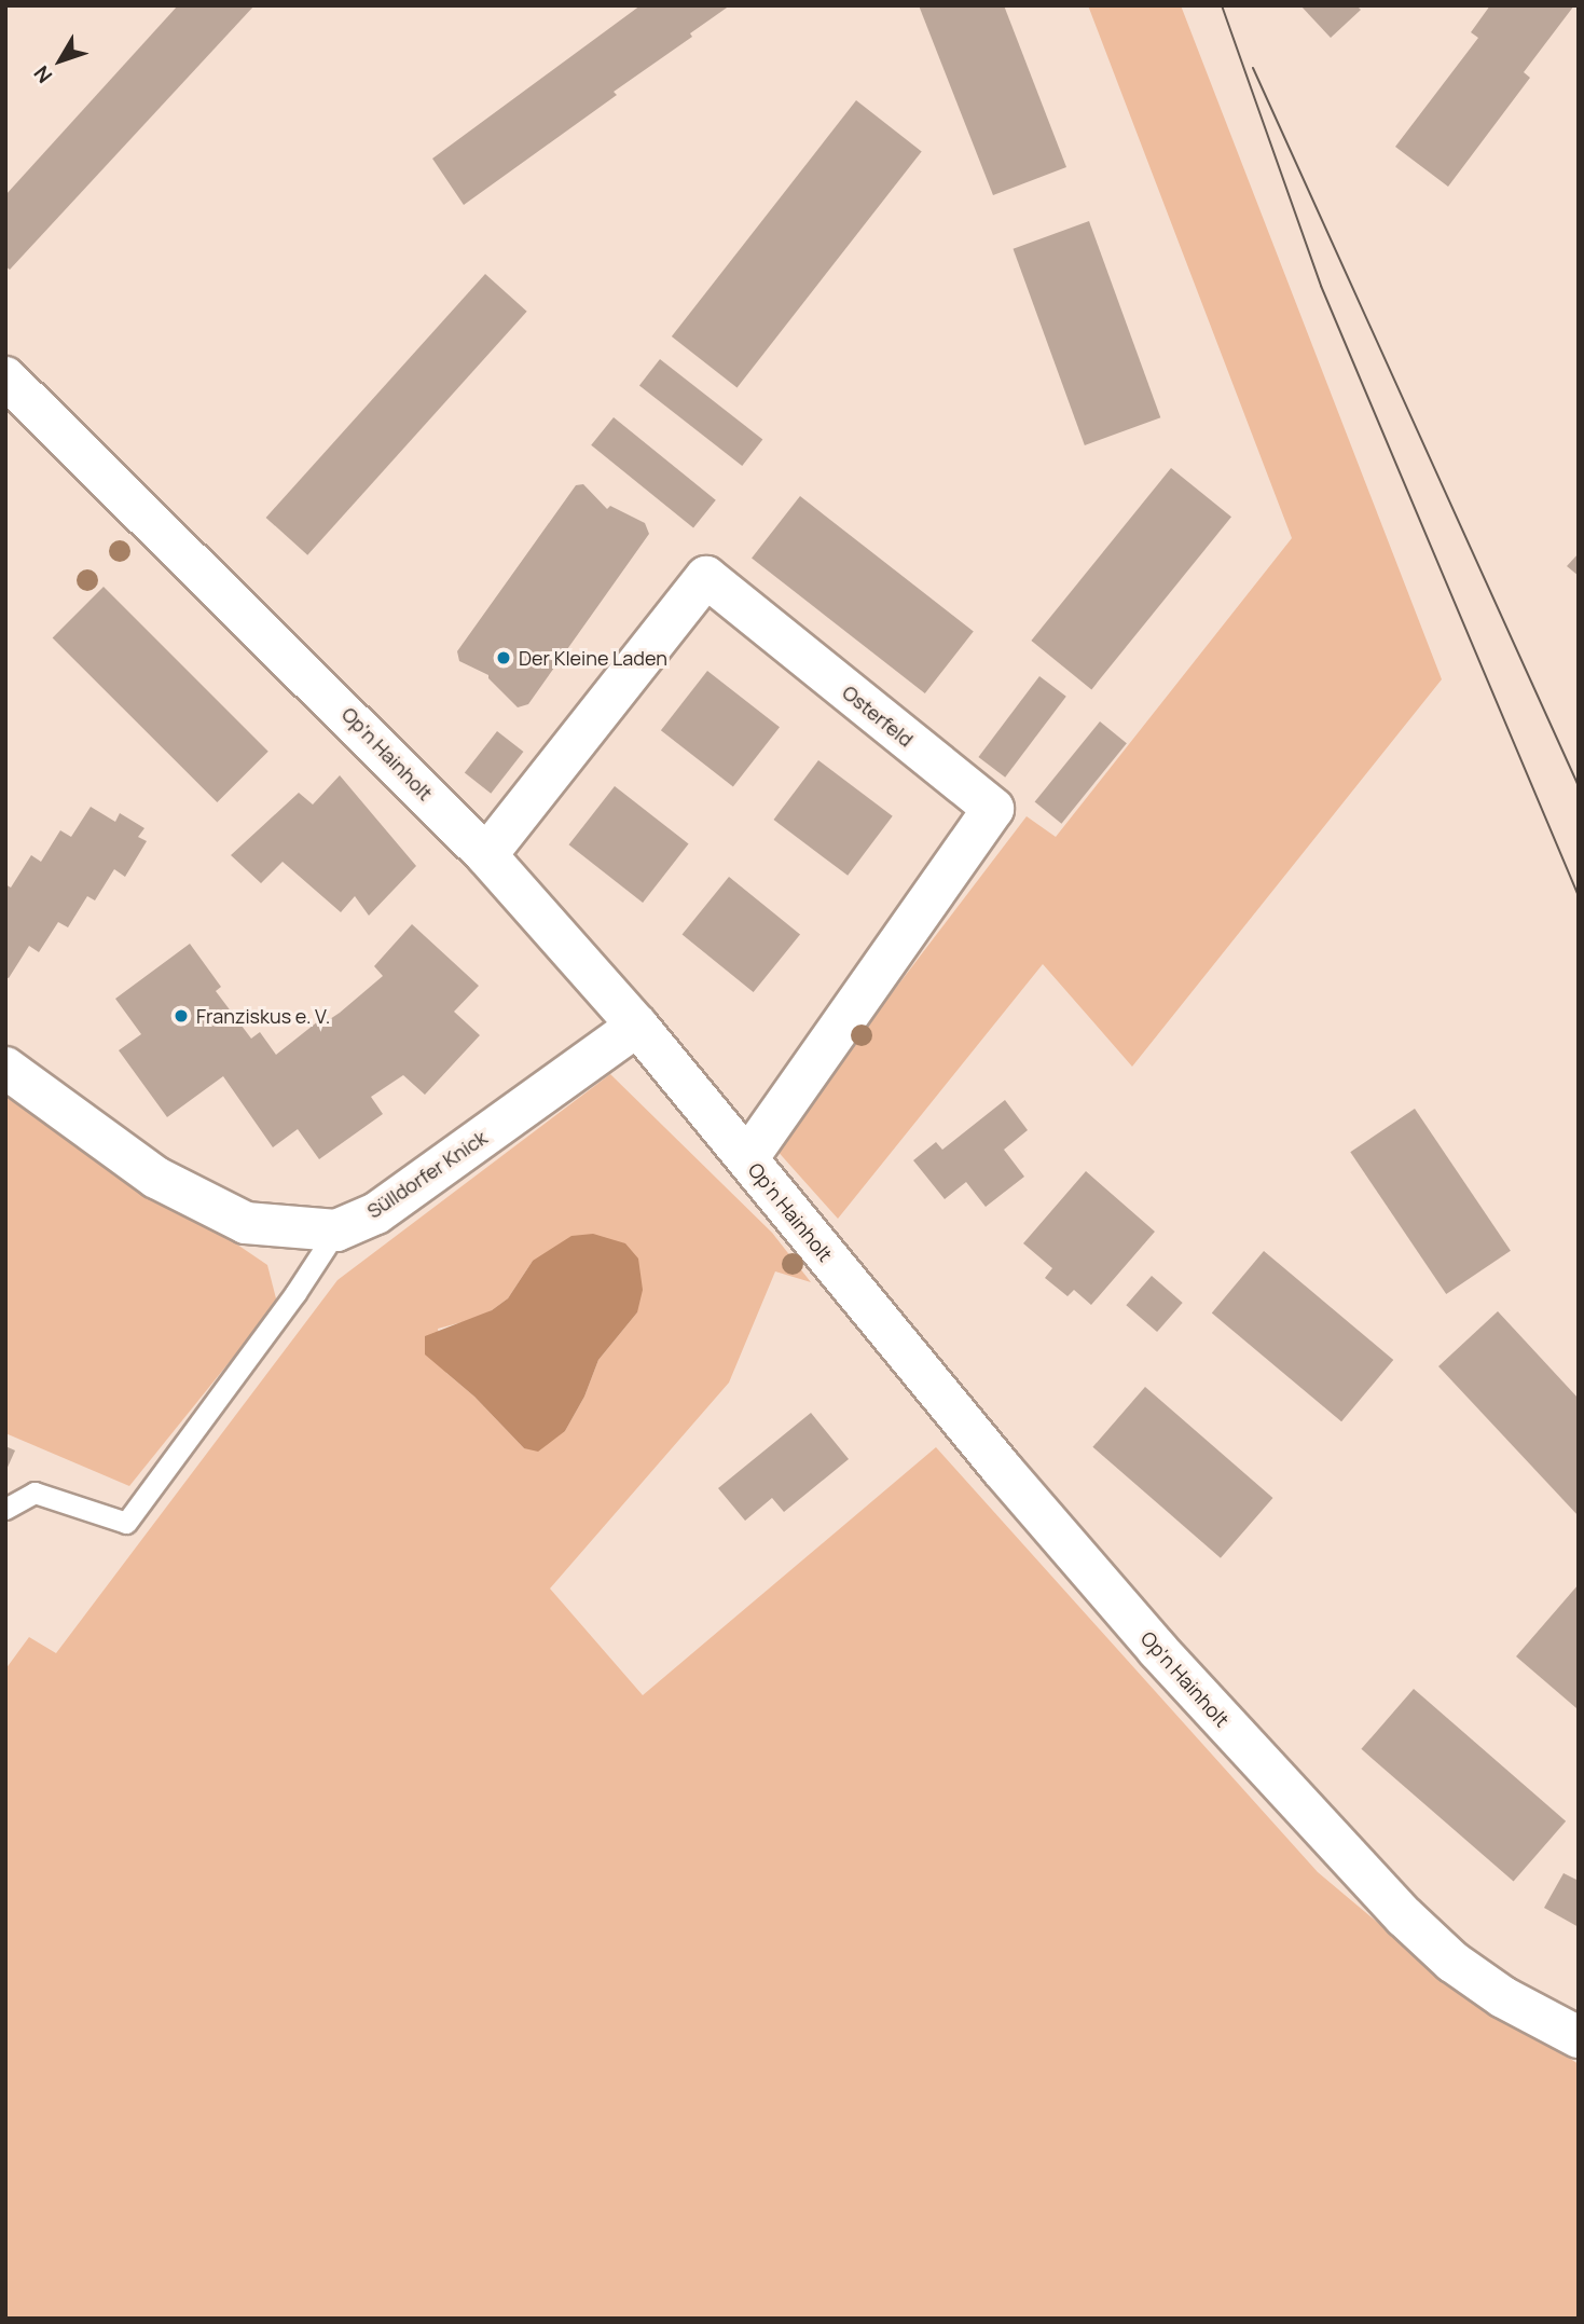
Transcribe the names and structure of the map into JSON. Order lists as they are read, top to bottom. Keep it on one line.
{"streets":{"street":["Osterfeld","Op'n Hainholt","Sülldorfer Knick"]},"crossings":[["Osterfeld","Op'n Hainholt"],["Op'n Hainholt","Sülldorfer Knick"]],"places":["Der Kleine Laden","Franziskus e. V."],"north":"bottom left"}
